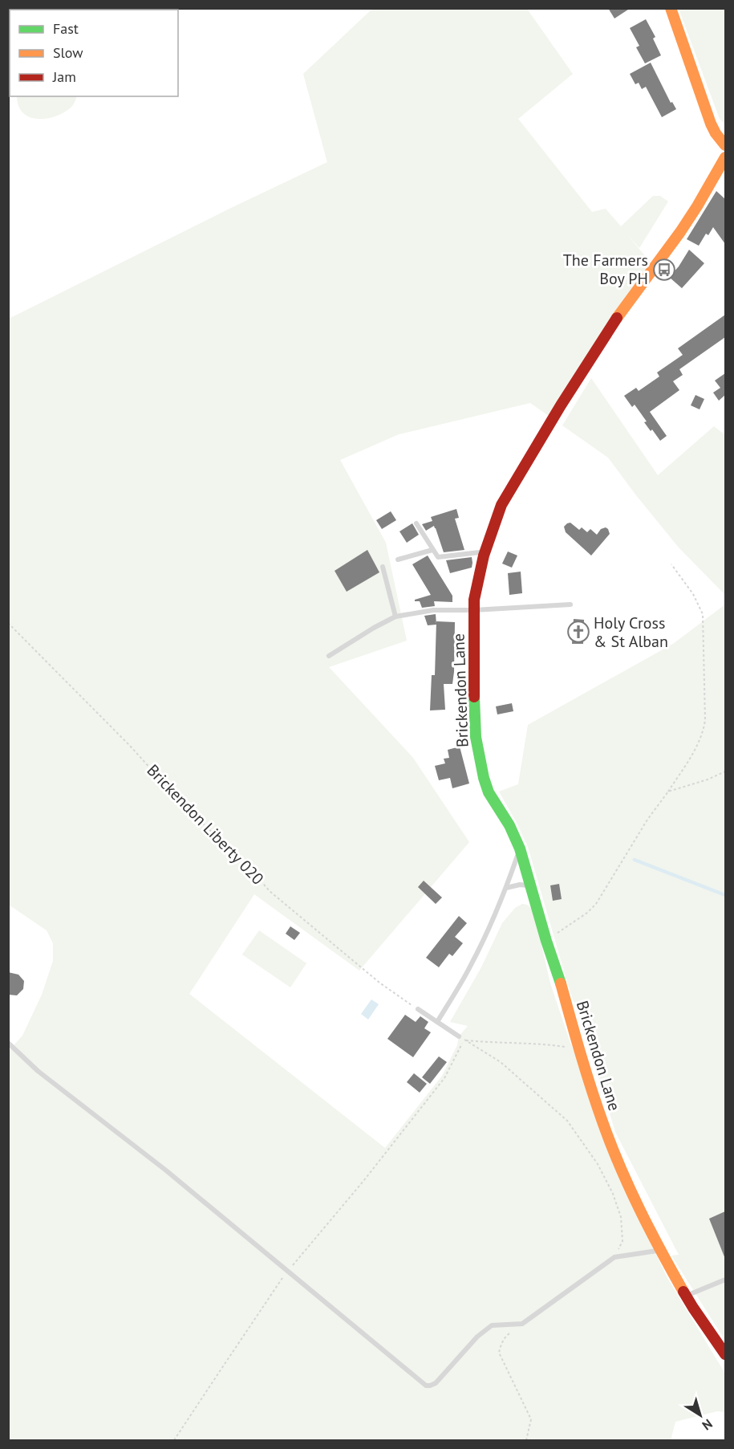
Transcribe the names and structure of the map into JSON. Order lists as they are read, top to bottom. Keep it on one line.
{"streets":{"street":["Brickendon Lane"],"path":["Brickendon Liberty 020"]},"places":{"bus stop":["The Farmers Boy PH"],"church":["Holy Cross & St Alban"]},"legend":["Fast","Slow","Jam"],"north":"bottom right"}
